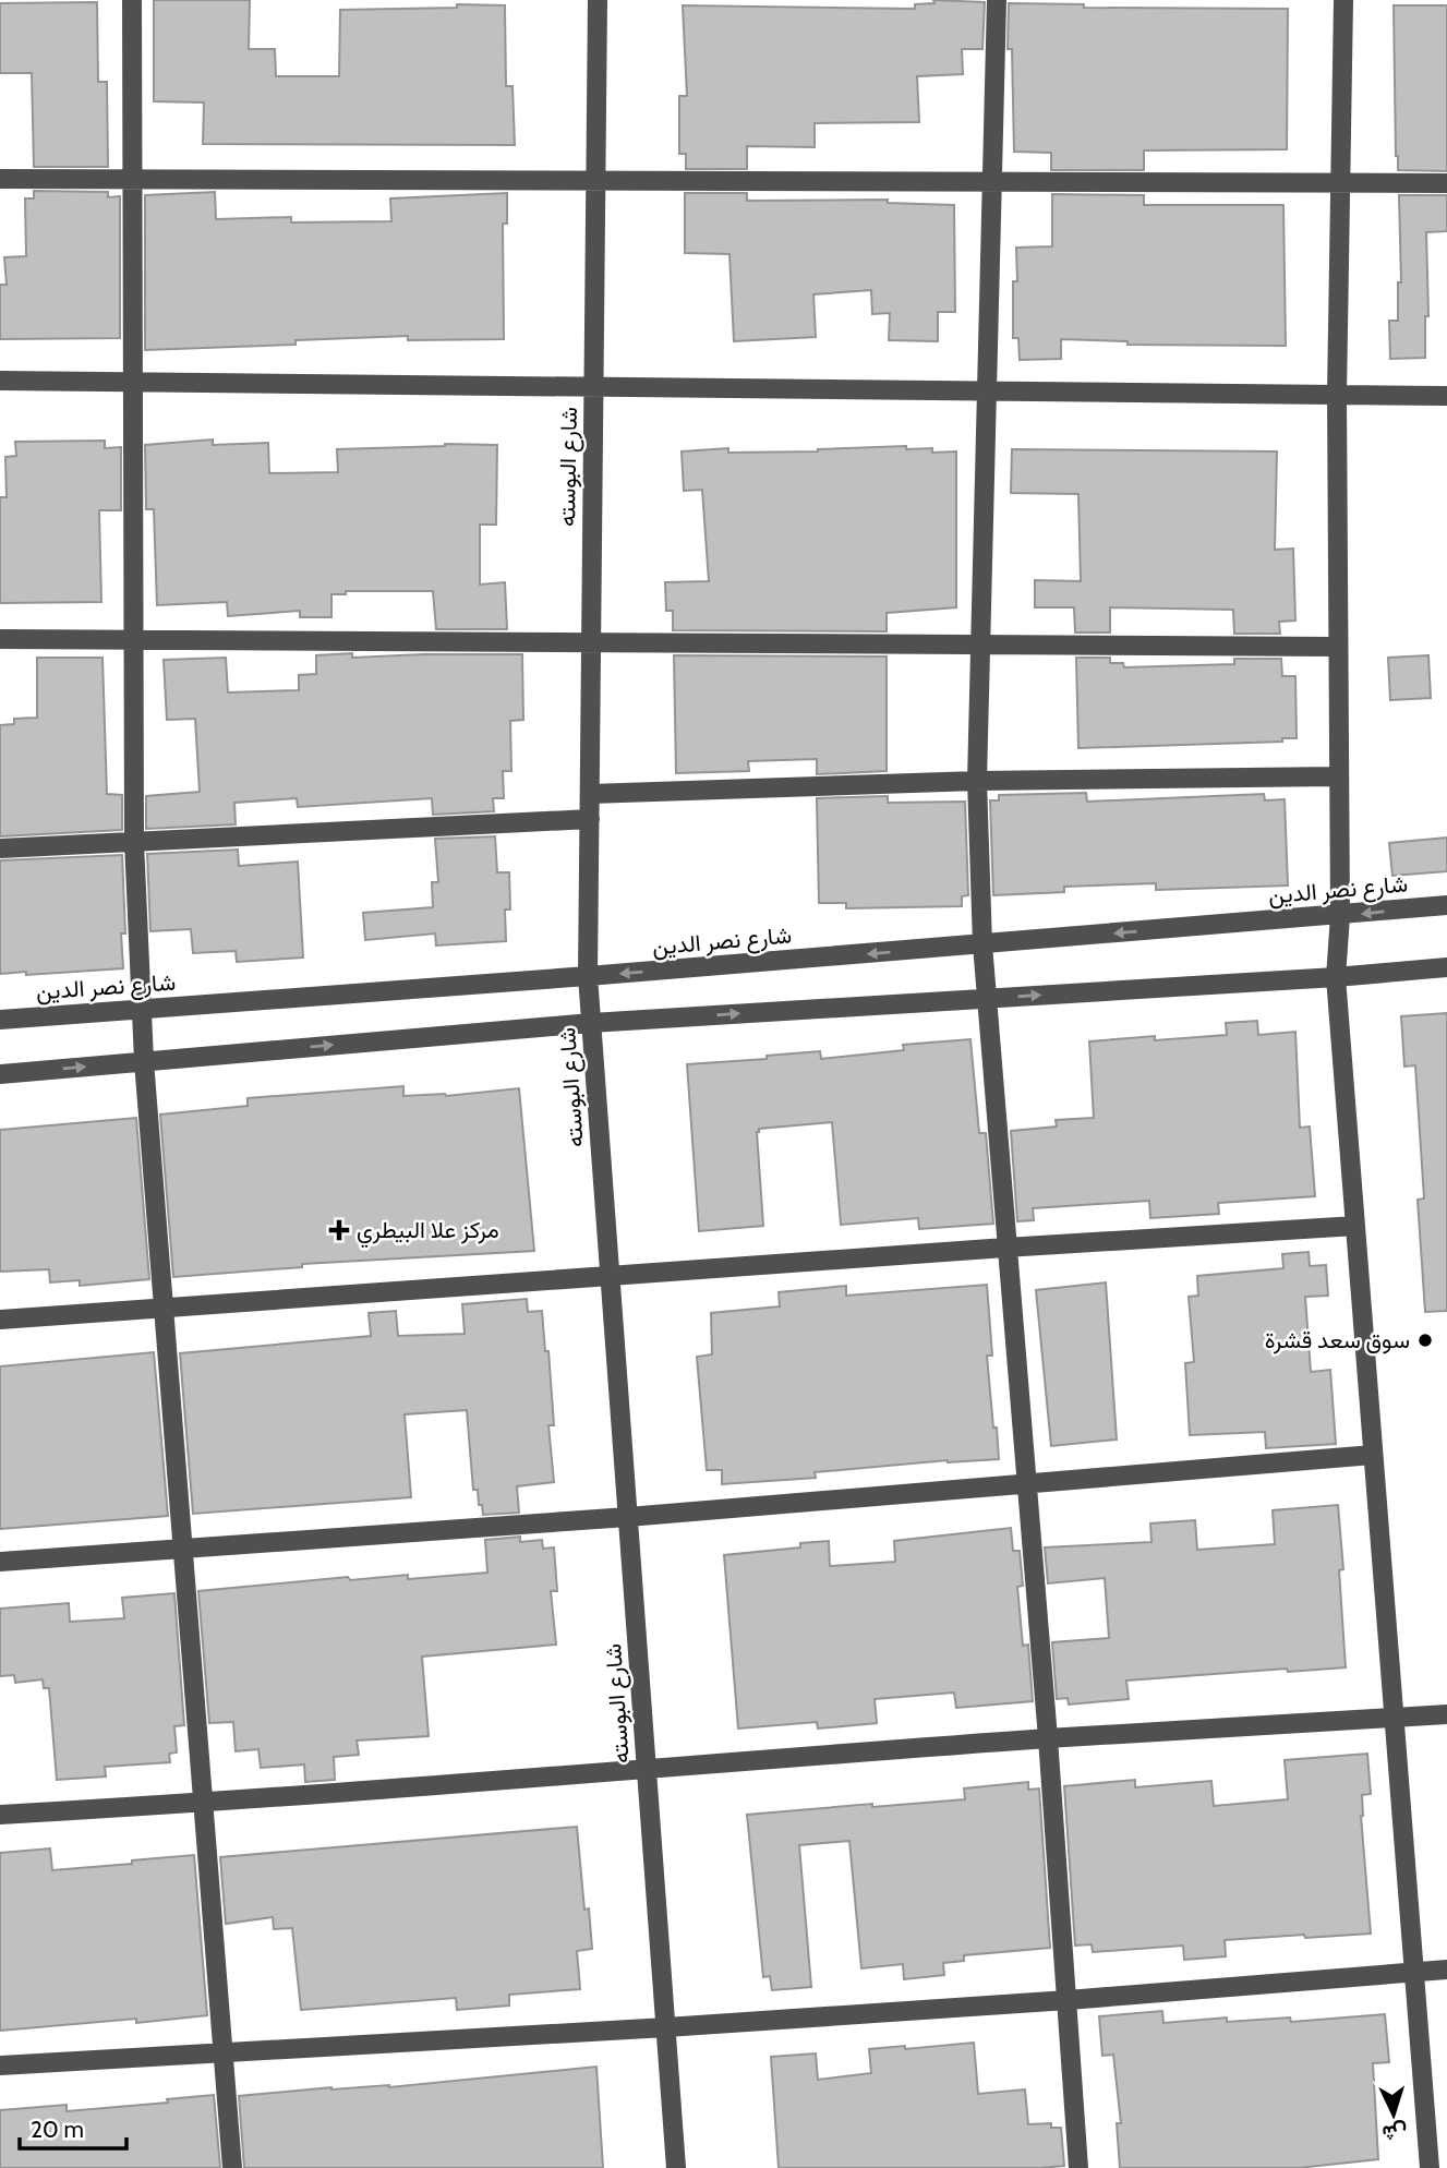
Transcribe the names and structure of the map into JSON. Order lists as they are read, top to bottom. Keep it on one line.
{"streets":{"street":["شارع البوسته","شارع نصر الدين"]},"crossings":[["شارع البوسته","شارع نصر الدين"]],"places":{"health":["مركز علا البيطري"],"other":["سوق سعد قشرة"]},"scale_bar":"20 m","north":"bottom"}
